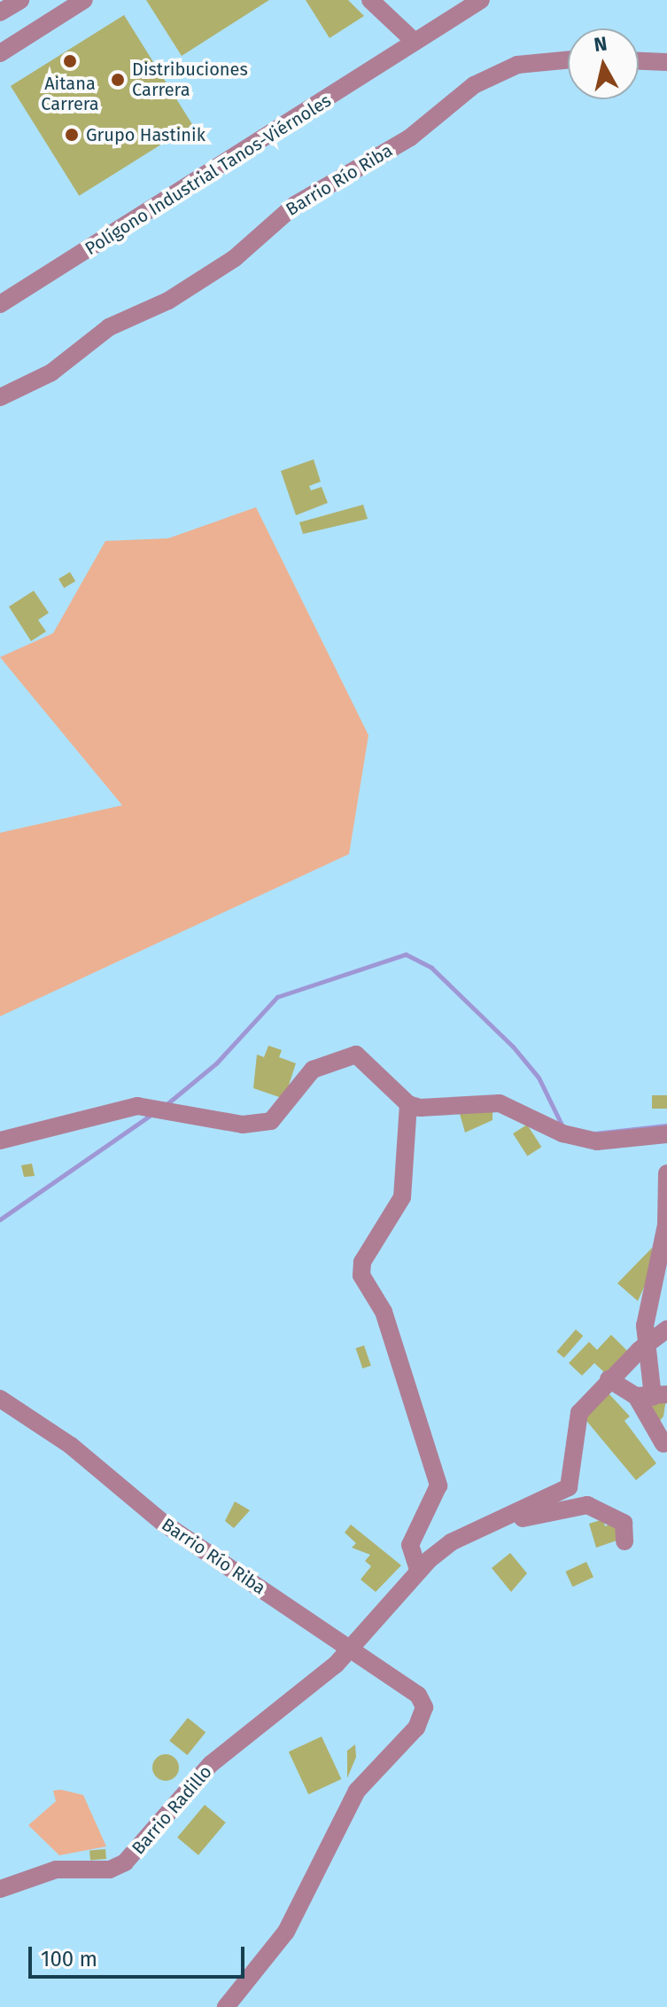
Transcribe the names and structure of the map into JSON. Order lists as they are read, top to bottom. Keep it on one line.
{"streets":{"street":["Polígono Industrial Tanos-Viérnoles","Barrio Río Riba","Barrio Radillo"]},"crossings":[["Barrio Río Riba","Barrio Radillo"]],"places":["Aitana Carrera","Distribuciones Carrera","Grupo Hastinik"],"scale_bar":"100 m","north":"top"}
